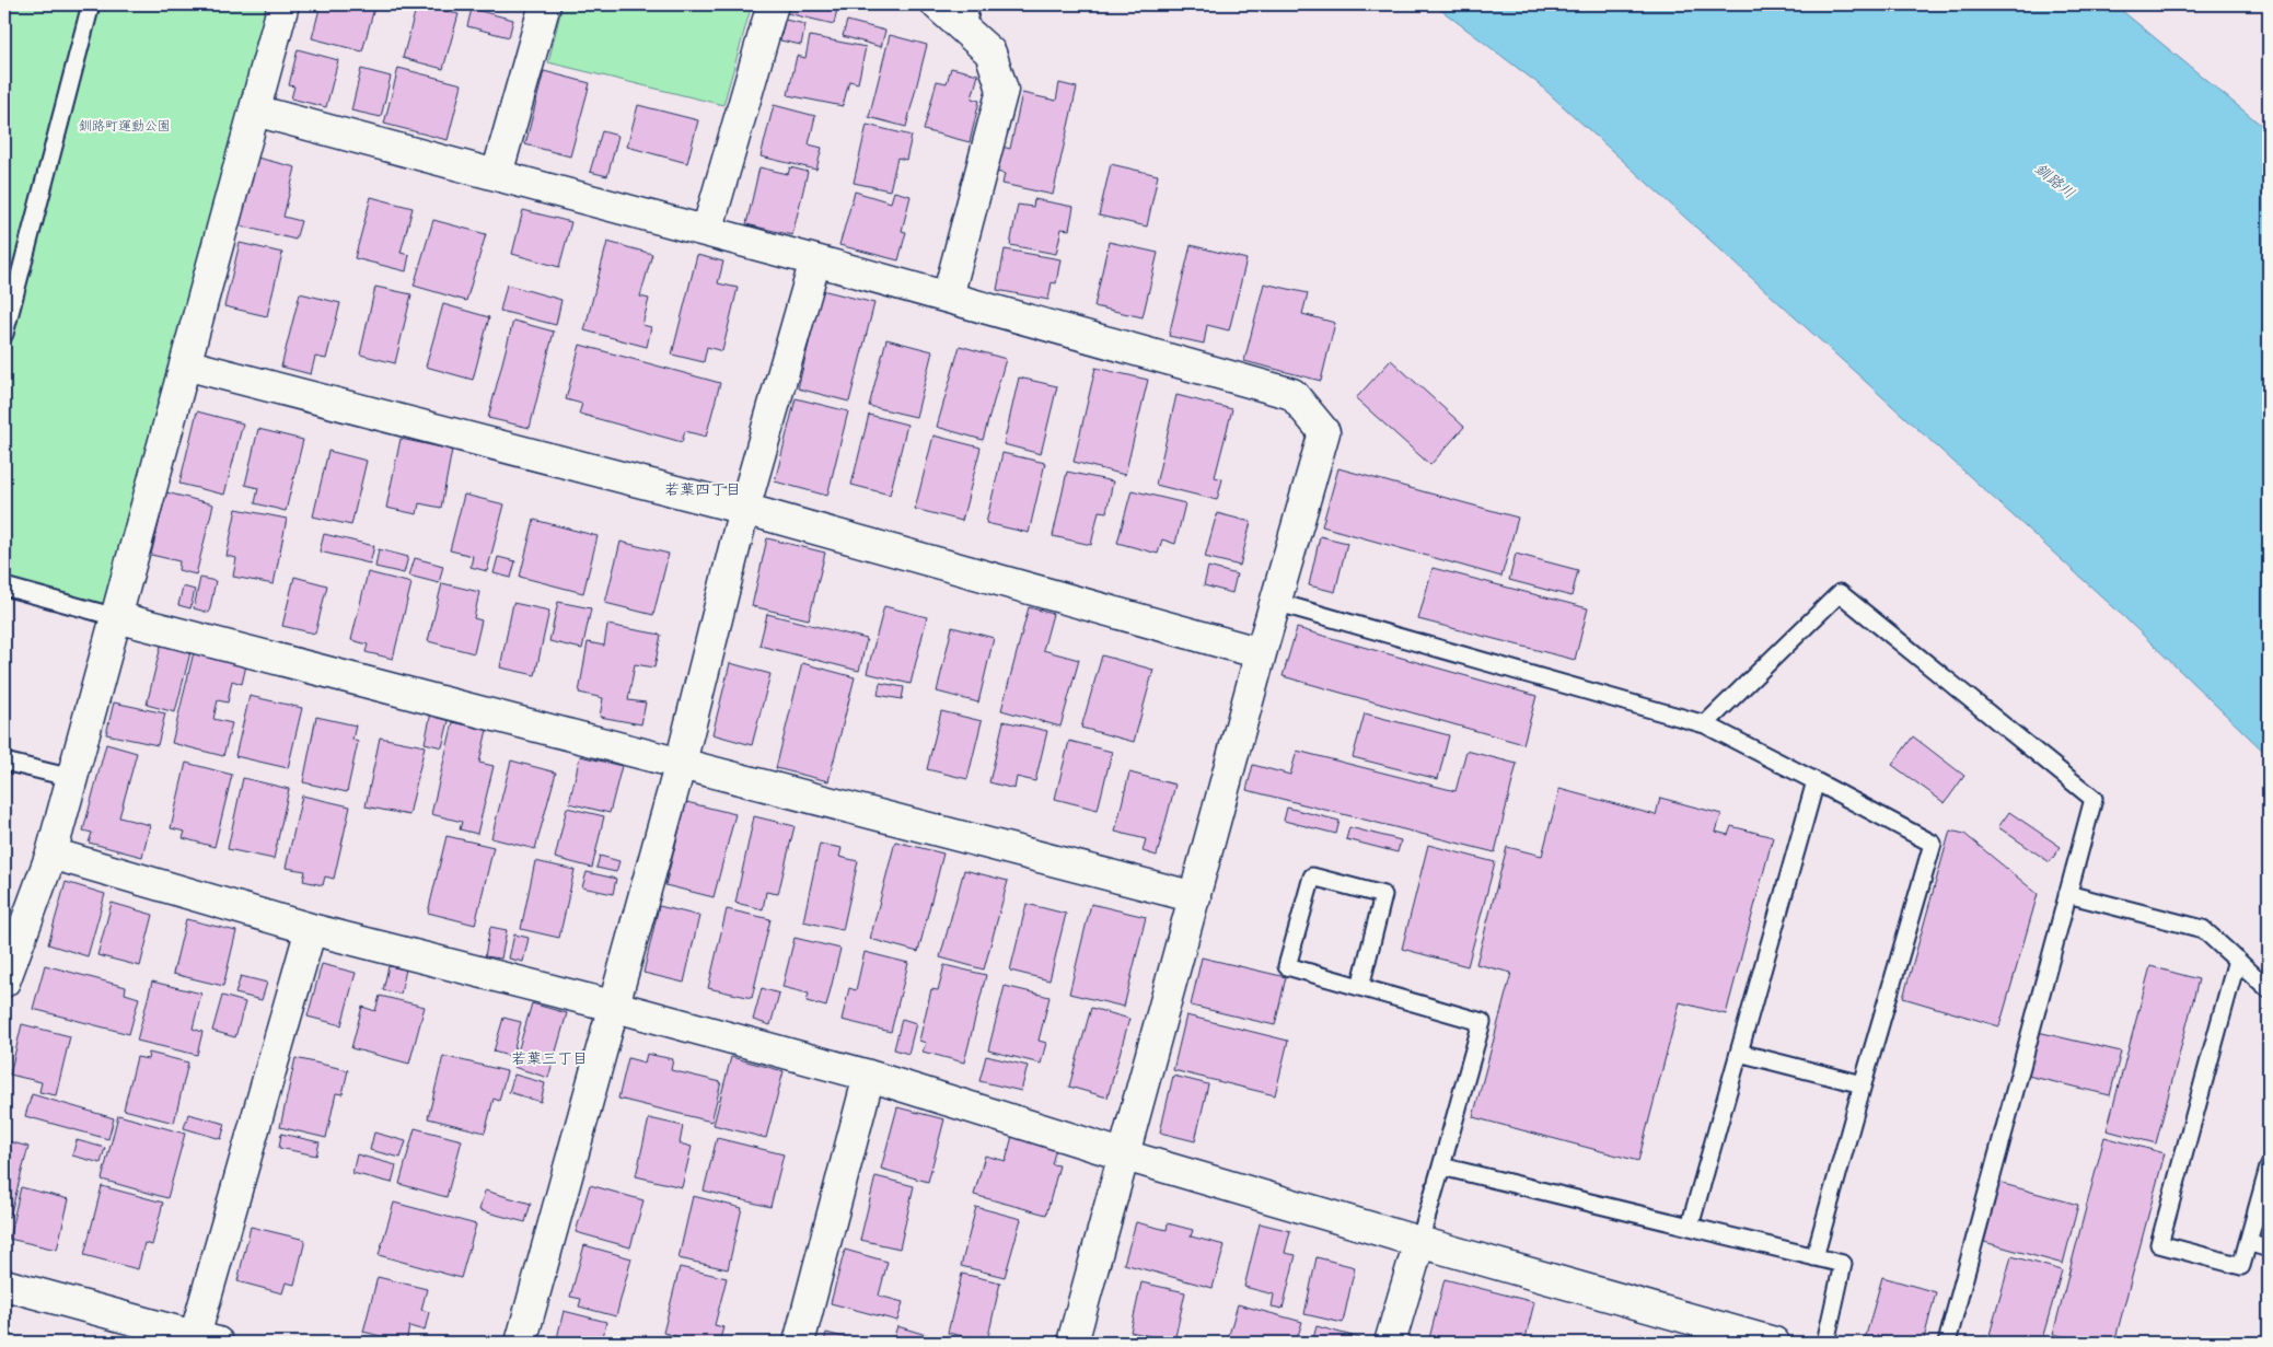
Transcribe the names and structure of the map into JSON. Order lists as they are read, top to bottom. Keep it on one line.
{"districts":["若葉四丁目","若葉三丁目"],"water":["釧路川"],"parks":["釧路町運動公園"]}
